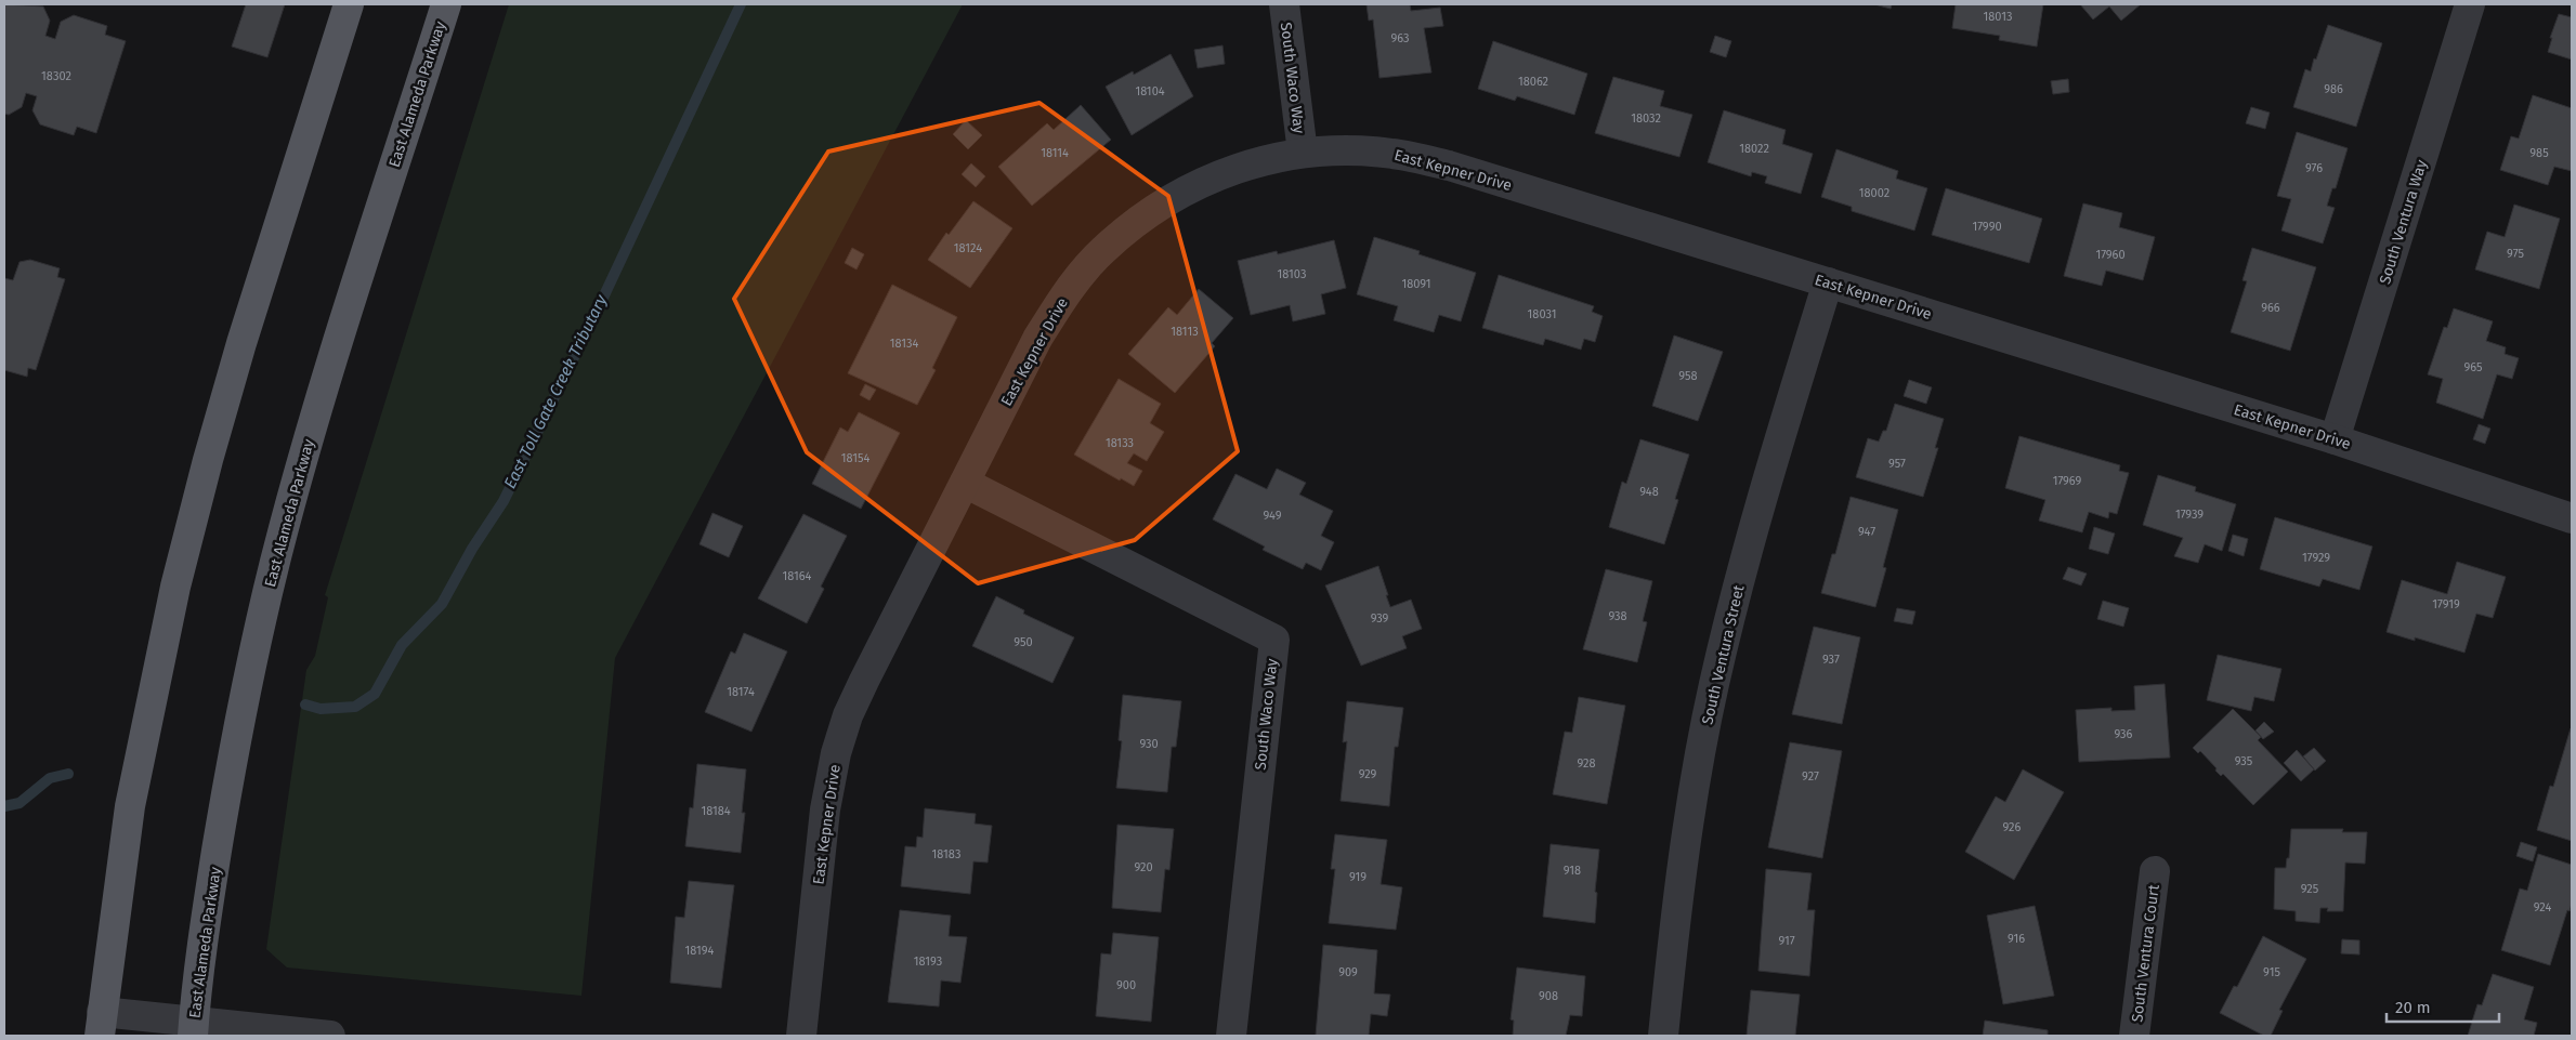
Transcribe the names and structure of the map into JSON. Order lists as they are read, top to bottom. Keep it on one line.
{"streets":{"main road":["East Alameda Parkway"],"street":["South Waco Way","East Kepner Drive","South Ventura Way","South Ventura Street","South Ventura Court"]},"crossings":[["South Waco Way","East Kepner Drive"],["East Kepner Drive","South Ventura Way"],["East Kepner Drive","South Ventura Street"]],"water":["East Toll Gate Creek Tributary"],"house_numbers":["18013","963","18302","18062","986","18104","18032","18022","18114","985","976","18002","17990","18124","975","17960","18103","18091","966","18031","18113","18134","965","958","18133","18154","957","17969","948","17939","949","947","17929","18164","17919","938","939","950","937","18174","936","930","935","928","929","927","18184","926","18183","920","918","919","925","924","916","917","18194","18193","909","915","900","908"],"scale_bar":"20 m"}
